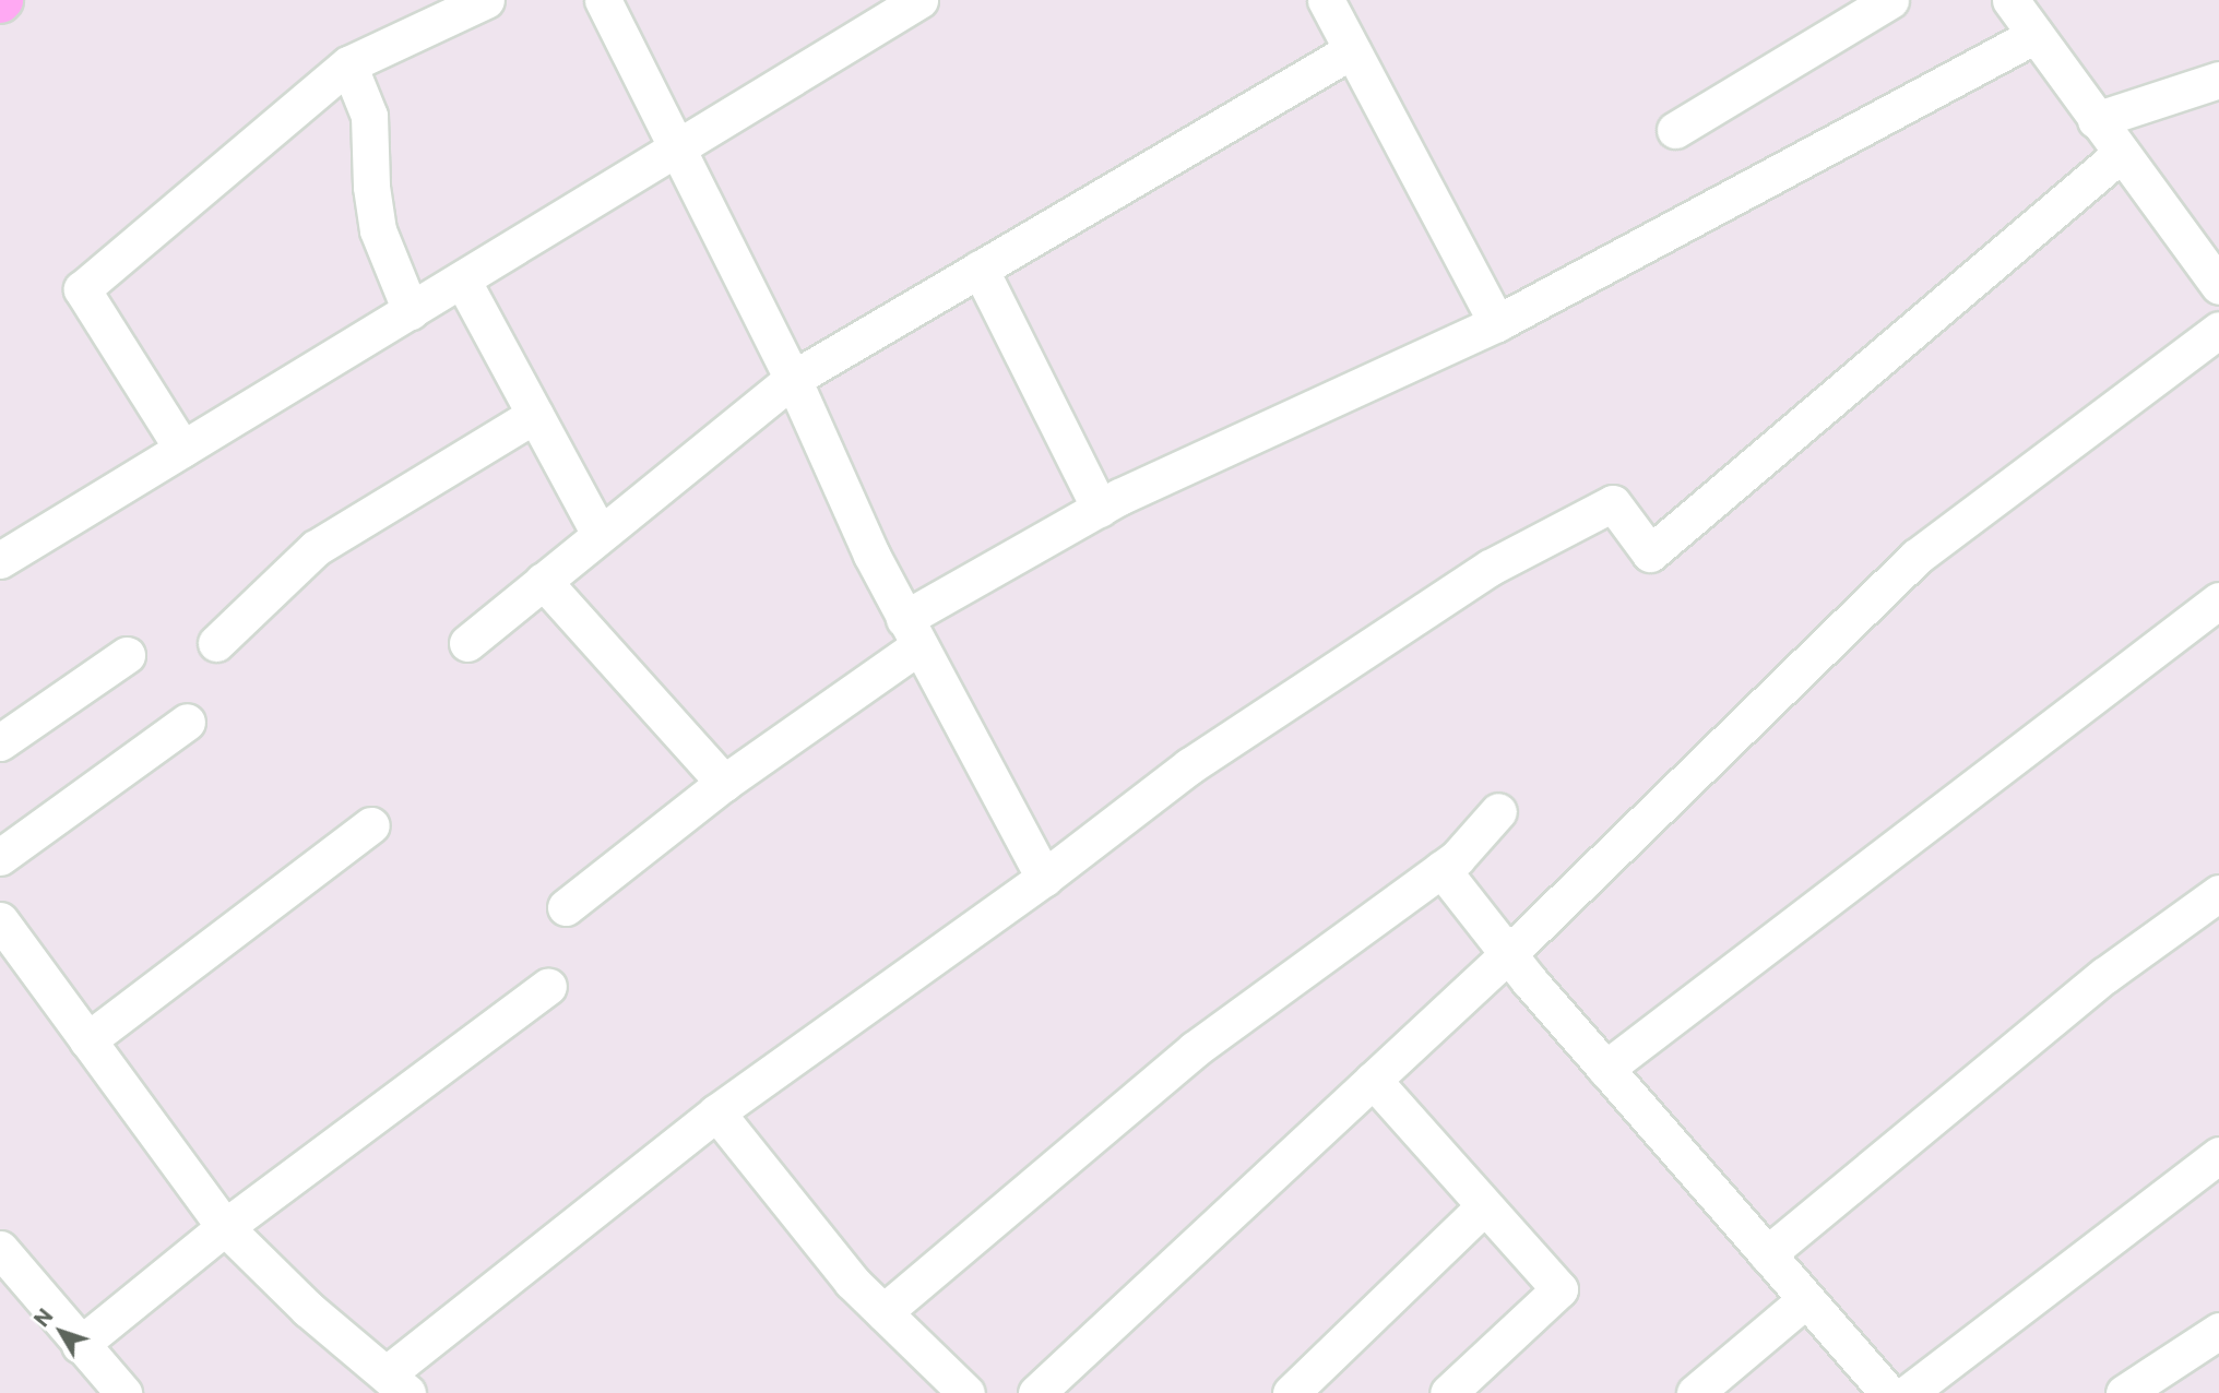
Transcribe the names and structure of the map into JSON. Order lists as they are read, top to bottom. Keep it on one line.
{"north":"top left"}
